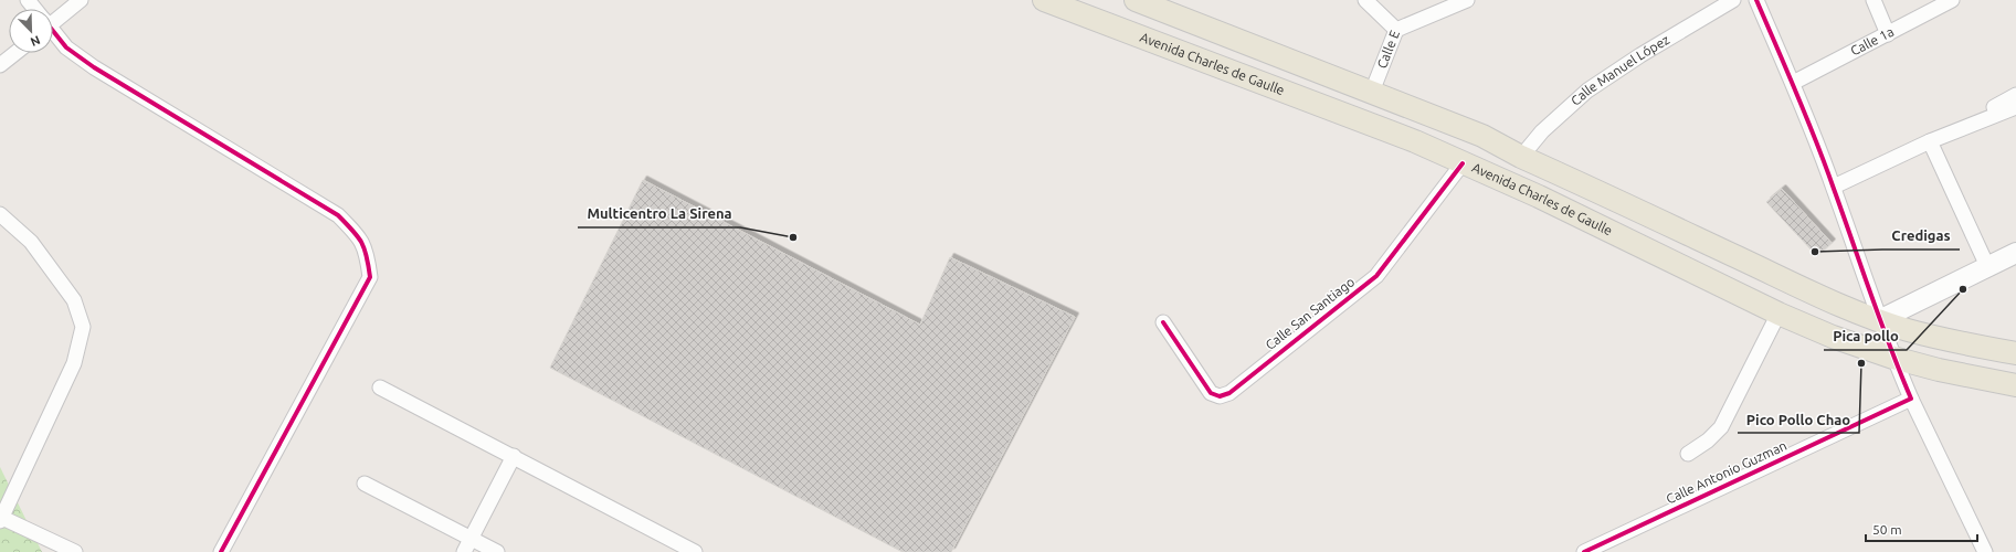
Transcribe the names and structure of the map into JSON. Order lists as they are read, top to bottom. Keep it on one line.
{"streets":{"main road":["Avenida Charles de Gaulle"],"street":["Calle 1a","Calle E","Calle Manuel López","Calle San Santiago","Calle Antonio Guzman"]},"crossings":[["Avenida Charles de Gaulle","Calle San Santiago"]],"places":["Multicentro La Sirena","Credigas","Pica pollo","Pico Pollo Chao"],"scale_bar":"50 m","north":"bottom right"}
